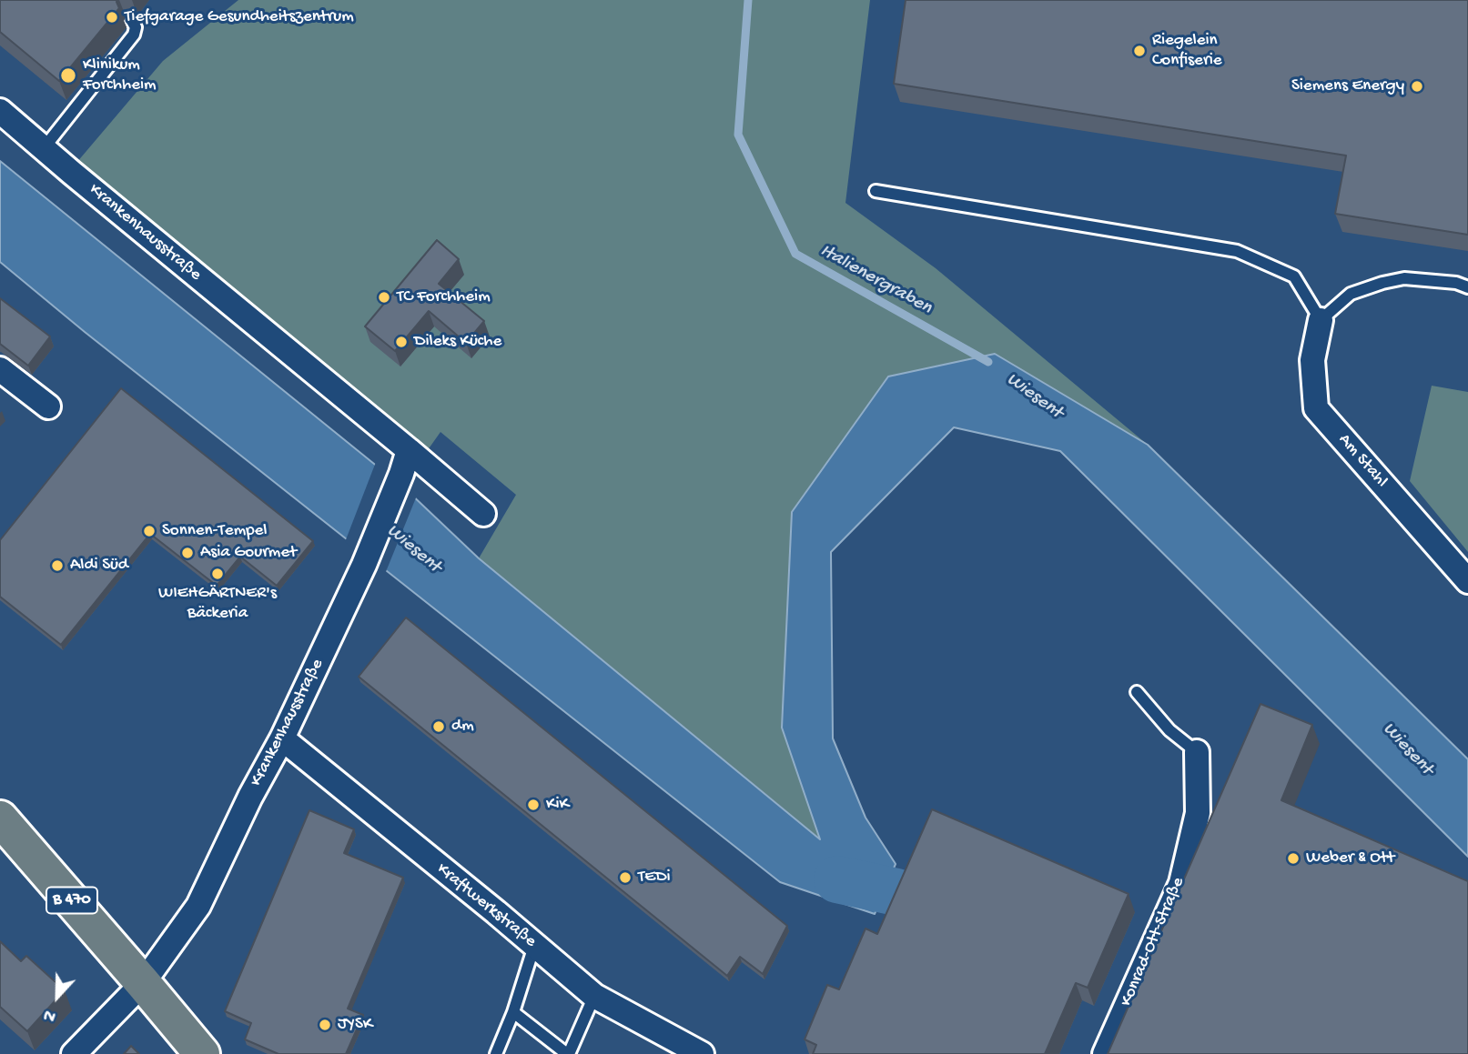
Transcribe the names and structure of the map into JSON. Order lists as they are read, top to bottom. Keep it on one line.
{"streets":{"main road":["B 470"],"street":["Krankenhausstraße","Am Stahl","Kraftwerkstraße","Konrad-Ott-Straße"]},"crossings":[["Krankenhausstraße","B 470"],["Krankenhausstraße","Kraftwerkstraße"]],"water":["Italienergraben","Wiesent"],"places":["Tiefgarage Gesundheitszentrum","Riegelein Confiserie","Klinikum Forchheim","Siemens Energy","TC Forchheim","Dileks Küche","Sonnen-Tempel","Asia Gourmet","Aldi Süd","WIEHGÄRTNER's Bäckeria","dm","KiK","Weber & Ott","TEDi","JYSK"],"north":"bottom"}
